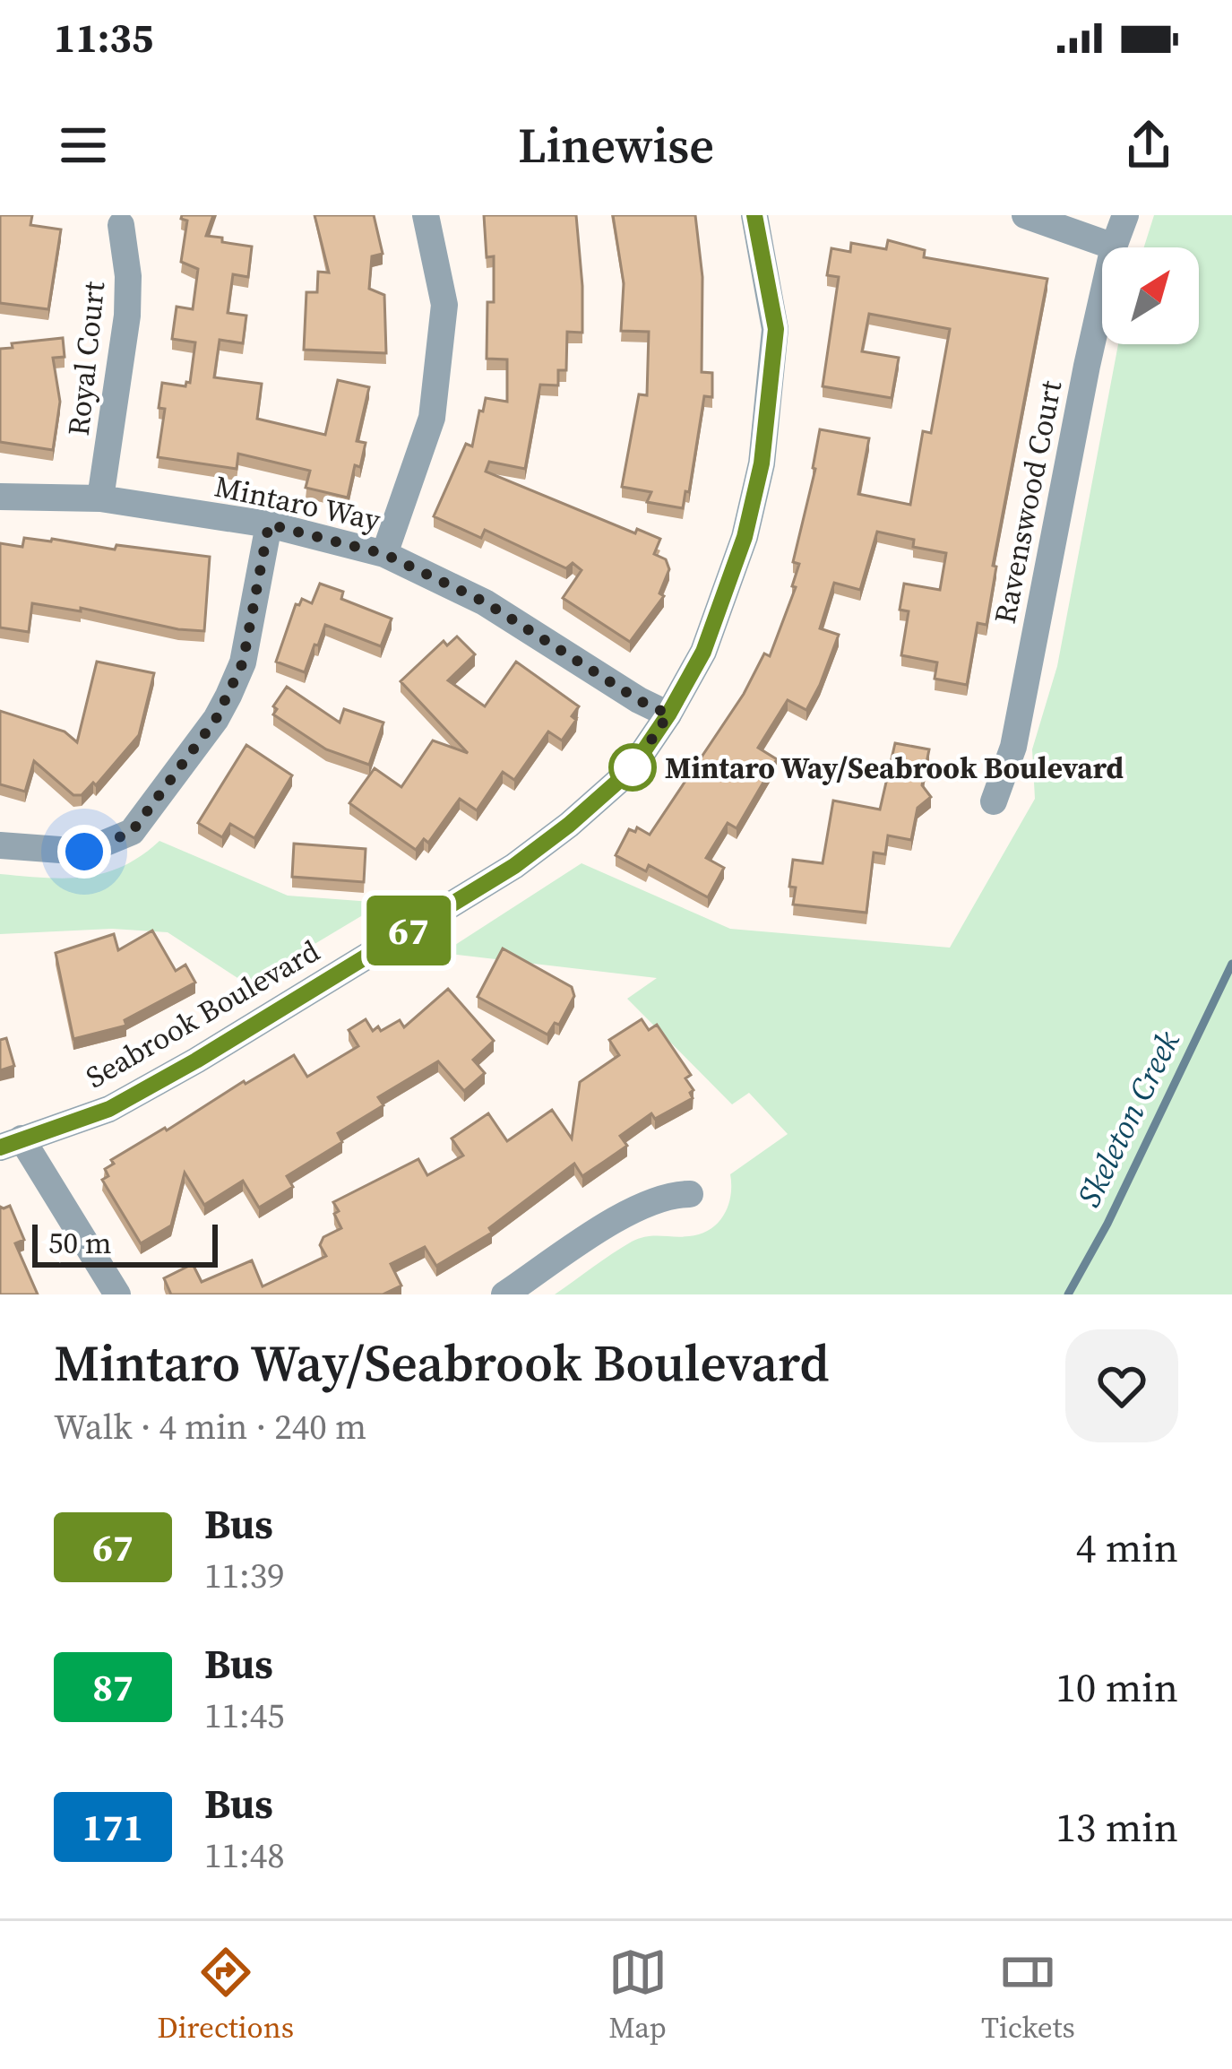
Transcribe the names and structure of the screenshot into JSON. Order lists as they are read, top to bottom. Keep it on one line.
{"streets":{"street":["Royal Court","Ravenswood Court","Mintaro Way","Seabrook Boulevard"]},"crossings":[["Royal Court","Mintaro Way"],["Mintaro Way","Seabrook Boulevard"]],"water":["Skeleton Creek"],"places":["Mintaro Way/Seabrook Boulevard"],"lines":["bus line 67"],"scale_bar":"50 m","north":"top right","page":{"status":"11:35","header":"Linewise","on_map":"67","scale":"50 m","heading":["Mintaro Way/Seabrook Boulevard","Walk · 4 min · 240 m"],"list":[{"mark":"67","name":"Bus","note":"11:39","value":"4 min"},{"mark":"87","name":"Bus","note":"11:45","value":"10 min"},{"mark":"171","name":"Bus","note":"11:48","value":"13 min"}],"tabs":["Directions","Map","Tickets"]}}
